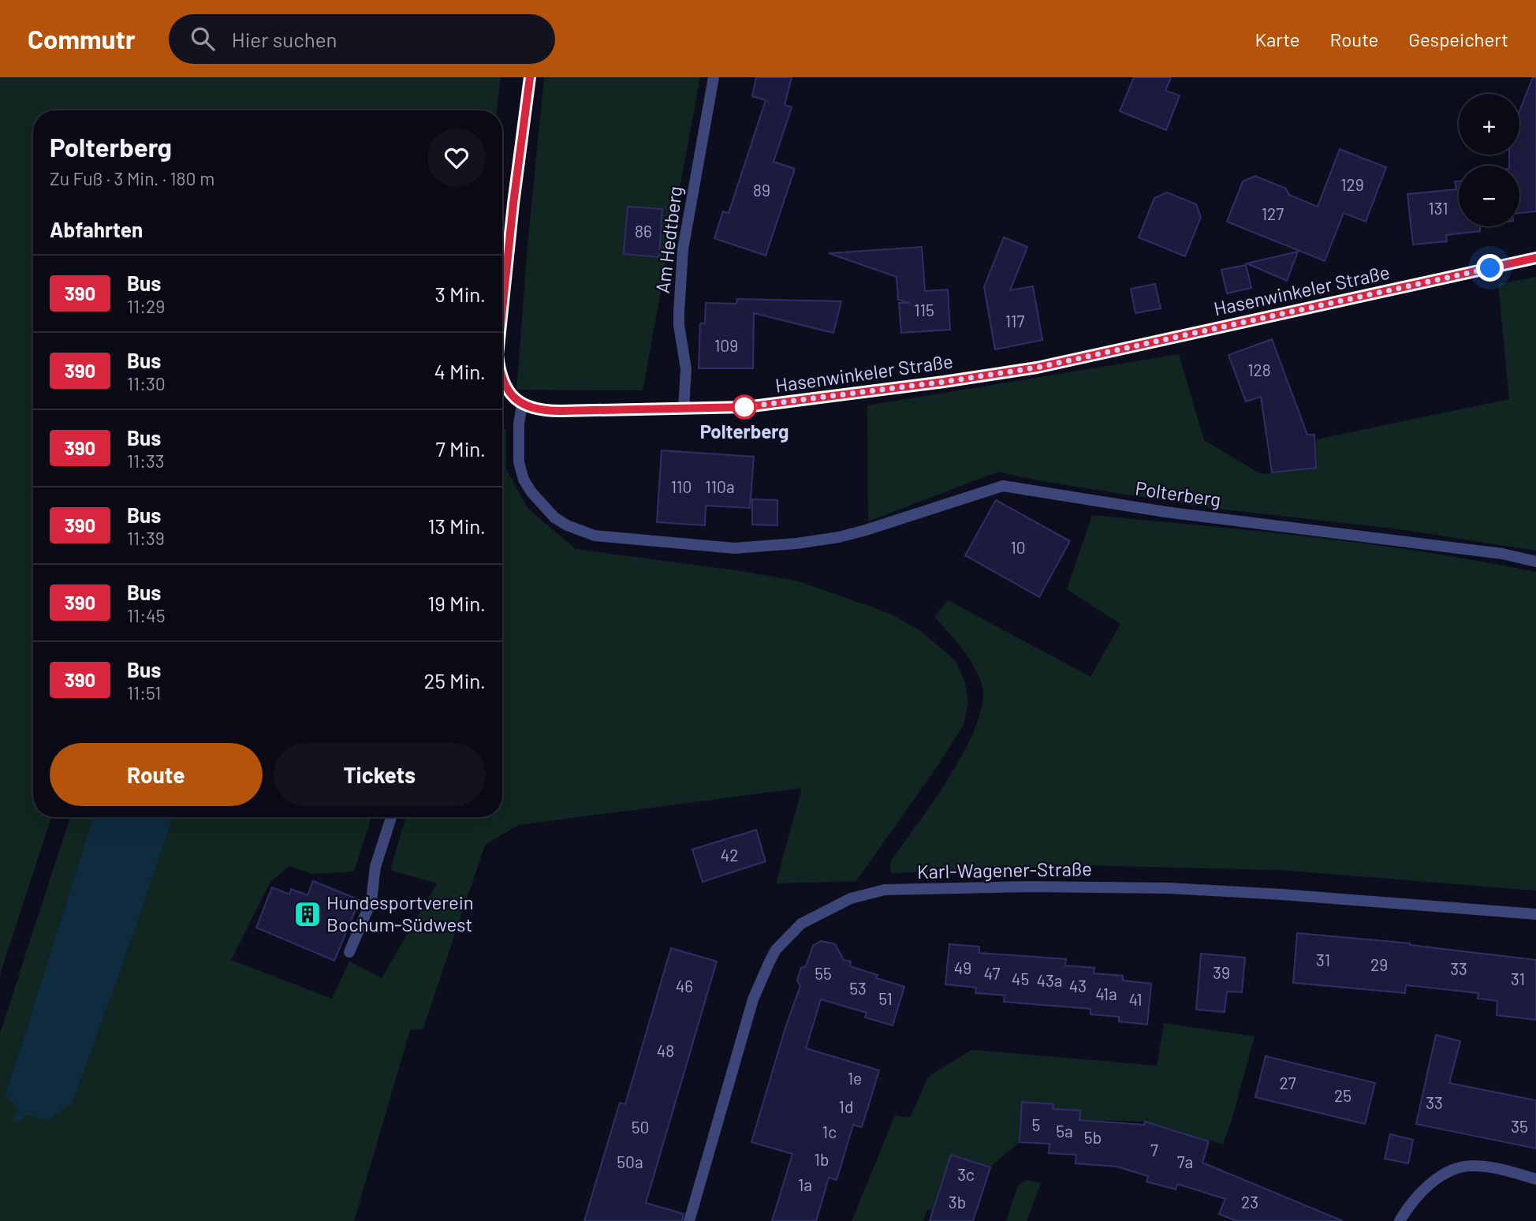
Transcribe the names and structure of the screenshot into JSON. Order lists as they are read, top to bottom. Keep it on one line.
{"streets":{"street":["Am Hedtberg","Hasenwinkeler Straße","Polterberg","Karl-Wagener-Straße"]},"crossings":[["Am Hedtberg","Hasenwinkeler Straße"],["Hasenwinkeler Straße","Polterberg"]],"places":{"other":["Polterberg"],"building":["Hundesportverein Bochum-Südwest"]},"lines":["bus line 390"],"house_numbers":["129","89","131","127","86","115","117","109","128","110","110a","10","42","31","29","49","33","39","55","47","45","31","43a","46","43","53","41a","51","41","48","1e","27","25","33","1d","5","35","50","5a","1c","5b","7","1b","50a","7a","3c","1a","3b","23"],"page":{"header":"Commutr","search":"Hier suchen","nav":["Karte","Route","Gespeichert"],"map_buttons":["+","−"],"heading":[["Polterberg","Zu Fuß · 3 Min. · 180 m"],"Abfahrten"],"list":[{"mark":"390","name":"Bus","note":"11:29","value":"3 Min."},{"mark":"390","name":"Bus","note":"11:30","value":"4 Min."},{"mark":"390","name":"Bus","note":"11:33","value":"7 Min."},{"mark":"390","name":"Bus","note":"11:39","value":"13 Min."},{"mark":"390","name":"Bus","note":"11:45","value":"19 Min."},{"mark":"390","name":"Bus","note":"11:51","value":"25 Min."}],"buttons":["Route","Tickets"]}}
